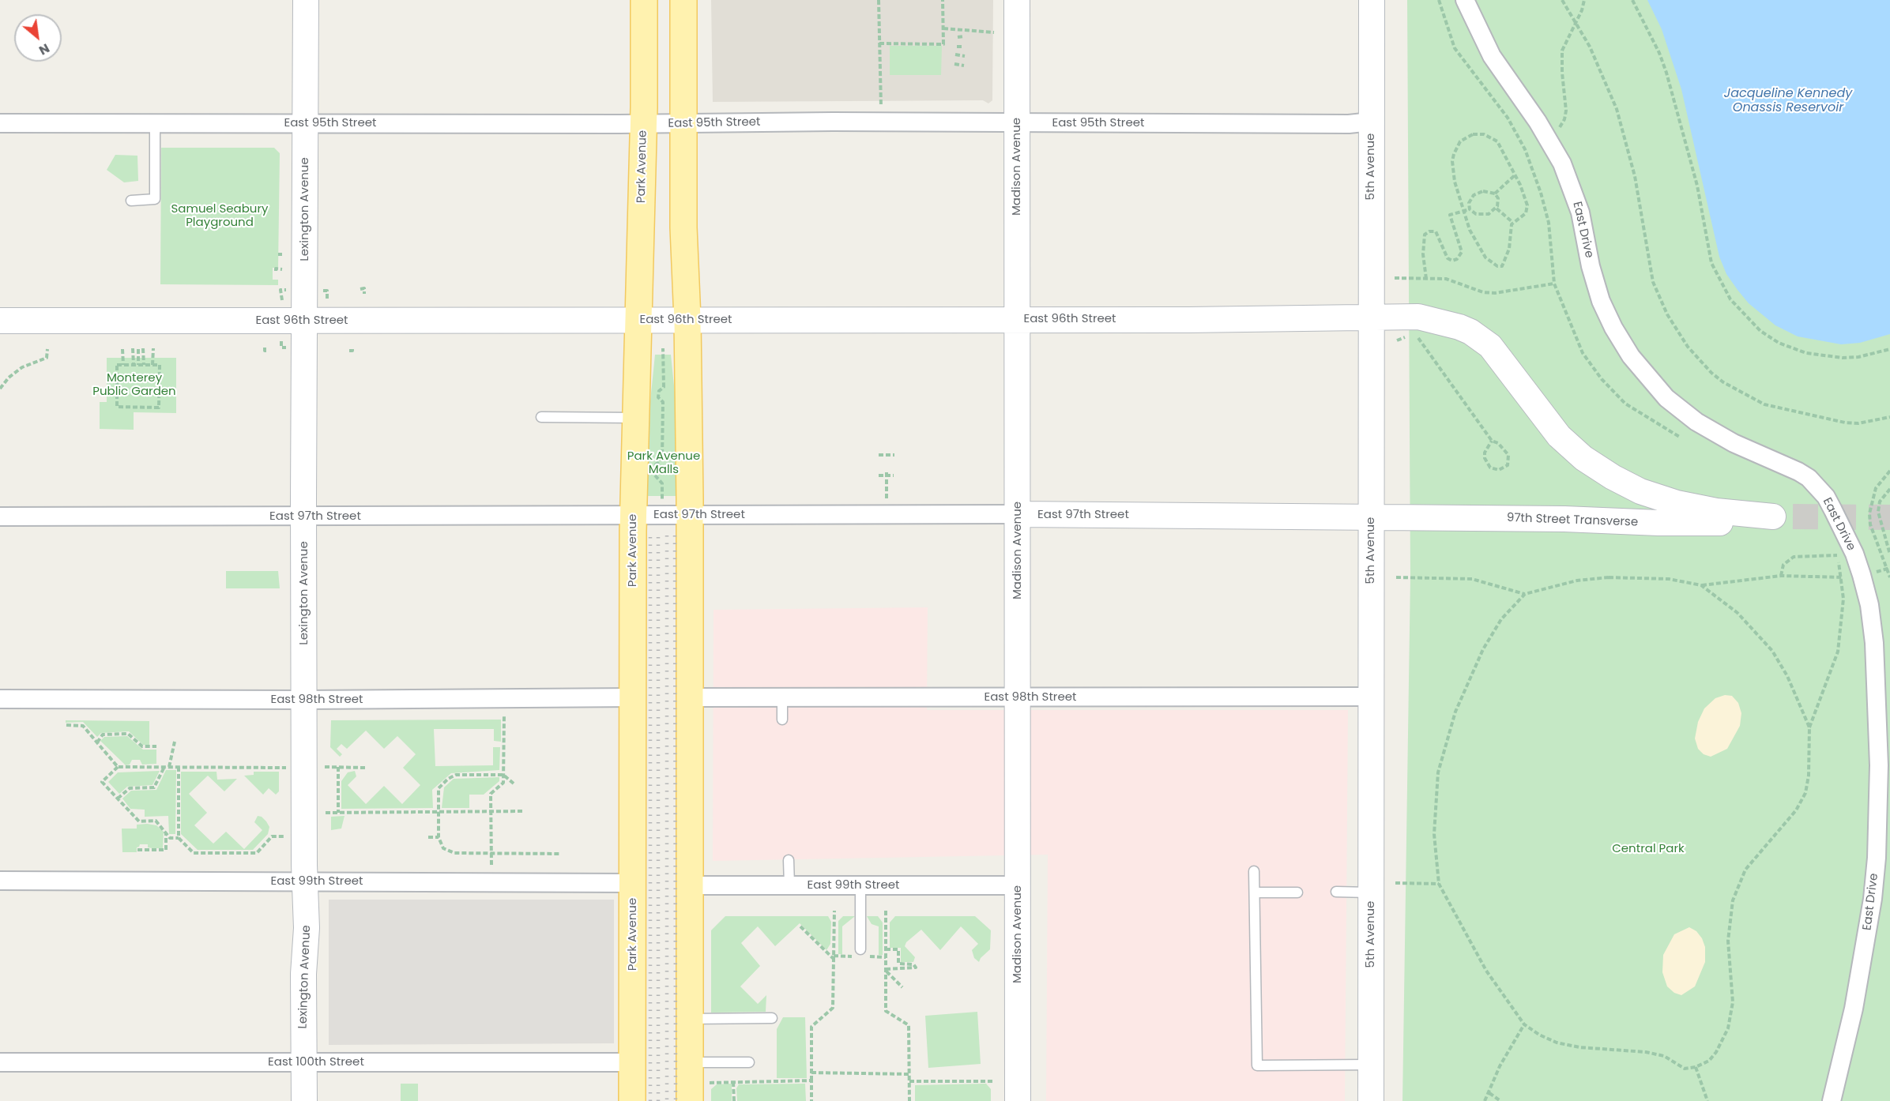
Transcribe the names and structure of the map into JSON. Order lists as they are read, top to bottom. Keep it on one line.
{"streets":{"main road":["Park Avenue","Madison Avenue","5th Avenue","Lexington Avenue","East 96th Street","East 97th Street","97th Street Transverse"],"street":["East 95th Street","East Drive","East 98th Street","East 99th Street","East 100th Street"]},"crossings":[["East 95th Street","Park Avenue"],["East 95th Street","Madison Avenue"],["East 95th Street","5th Avenue"],["East 95th Street","Lexington Avenue"],["Park Avenue","East 96th Street"],["Park Avenue","East 97th Street"],["Park Avenue","East 98th Street"],["Park Avenue","East 99th Street"],["Park Avenue","East 100th Street"],["Madison Avenue","East 96th Street"],["Madison Avenue","East 97th Street"],["Madison Avenue","East 98th Street"],["Madison Avenue","East 99th Street"],["5th Avenue","East 96th Street"],["5th Avenue","East 97th Street"],["5th Avenue","97th Street Transverse"],["5th Avenue","East 98th Street"],["Lexington Avenue","East 96th Street"],["Lexington Avenue","East 97th Street"],["Lexington Avenue","East 98th Street"],["Lexington Avenue","East 99th Street"],["Lexington Avenue","East 100th Street"],["East 96th Street","97th Street Transverse"],["East 97th Street","97th Street Transverse"]],"water":["Jacqueline Kennedy Onassis Reservoir"],"parks":["Samuel Seabury Playground","Monterey Public Garden","Park Avenue Malls","Central Park"],"north":"bottom right"}
